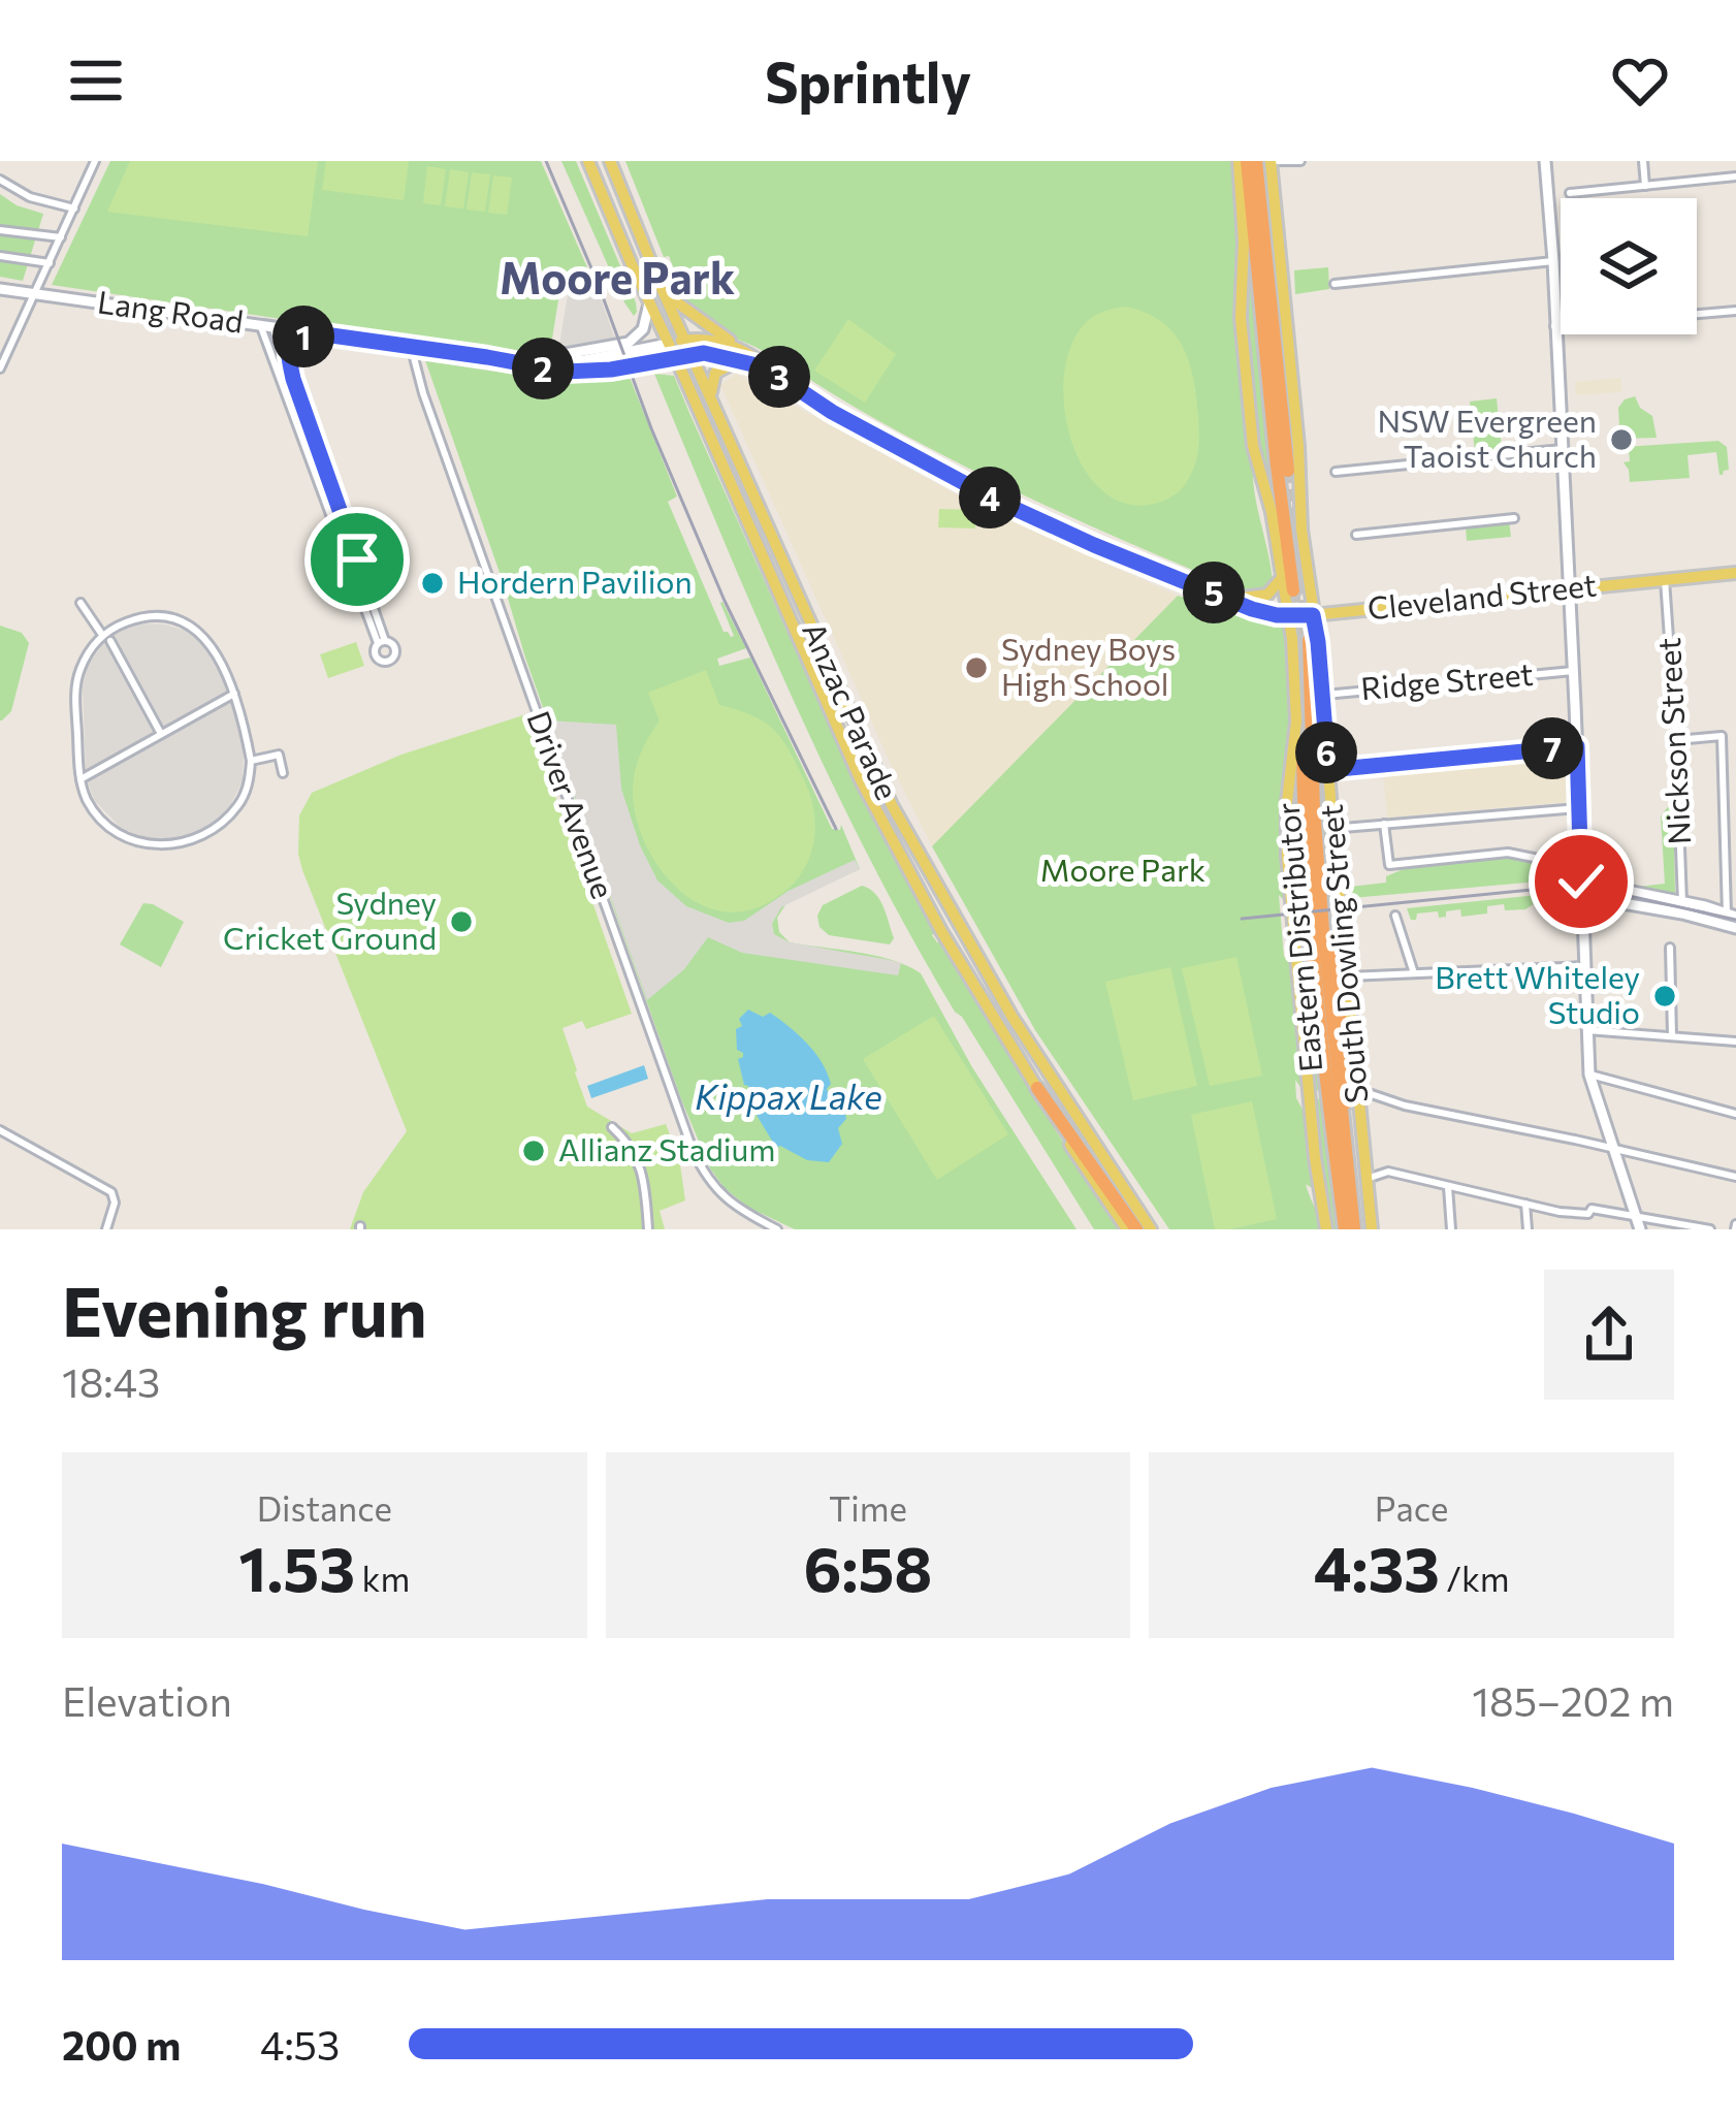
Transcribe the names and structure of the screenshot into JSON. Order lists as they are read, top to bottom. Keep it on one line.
{"streets":{"highway":["Eastern Distributor"],"main road":["Cleveland Street","Anzac Parade","South Dowling Street"],"street":["Lang Road","Ridge Street","Nickson Street","Driver Avenue"]},"crossings":[["Lang Road","Cleveland Street"],["Lang Road","Anzac Parade"],["Lang Road","Driver Avenue"],["Cleveland Street","Anzac Parade"],["Cleveland Street","Nickson Street"],["Cleveland Street","South Dowling Street"],["Ridge Street","South Dowling Street"]],"districts":["Moore Park"],"water":["Kippax Lake"],"parks":["Moore Park"],"places":["NSW Evergreen Taoist Church","Hordern Pavilion","Sydney Boys High School","Sydney Cricket Ground","Brett Whiteley Studio","Allianz Stadium"],"page":{"header":"Sprintly","pins":["1","2","3","4","5","7","6"],"heading":["Evening run","18:43"],"stats":[["Distance","1.53 km"],["Time","6:58"],["Pace","4:33 /km"]],"chart":["Elevation","185–202 m"],"list":[{"name":"200 m","note":"4:53"}]}}
